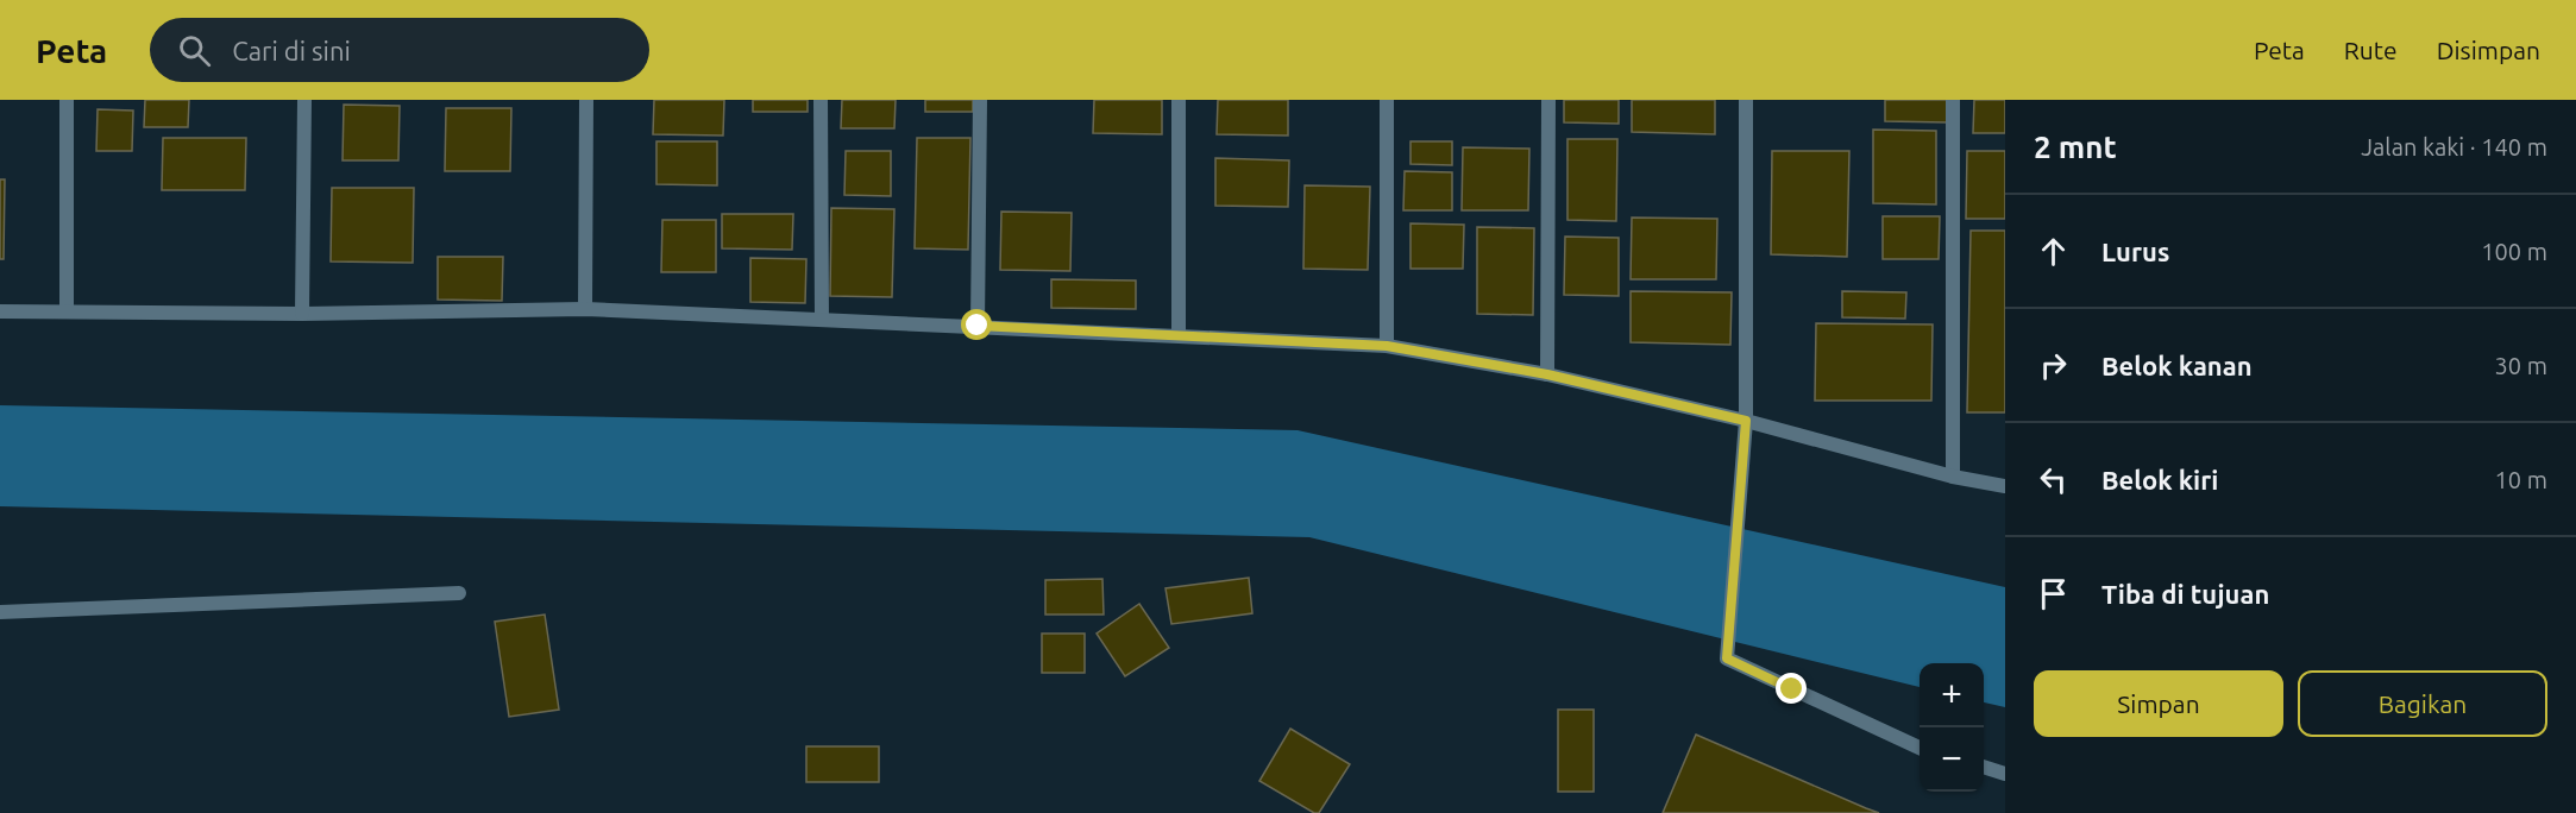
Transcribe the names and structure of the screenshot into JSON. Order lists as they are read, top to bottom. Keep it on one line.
{"page":{"header":"Peta","search":"Cari di sini","nav":["Peta","Rute","Disimpan"],"heading":["2 mnt","Jalan kaki · 140 m"],"list":[["Lurus","100 m"],["Belok kanan","30 m"],["Belok kiri","10 m"],"Tiba di tujuan"],"buttons":["Simpan","Bagikan"],"map_buttons":["+","−"]}}
